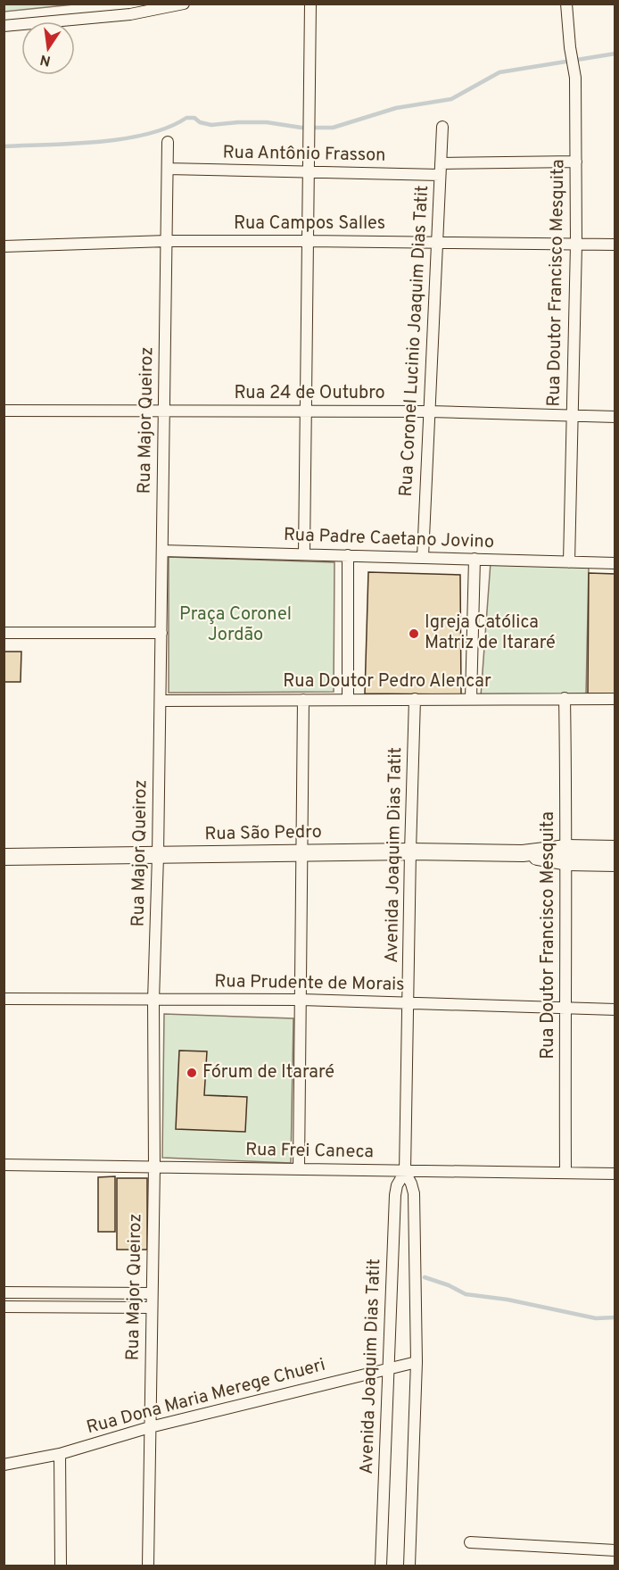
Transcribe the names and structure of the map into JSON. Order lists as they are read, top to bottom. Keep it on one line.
{"streets":{"main road":["Rua São Pedro"],"street":["Rua Antônio Frasson","Rua Campos Salles","Rua Doutor Francisco Mesquita","Rua Coronel Lucinio Joaquim Dias Tatit","Rua 24 de Outubro","Rua Major Queiroz","Rua Padre Caetano Jovino","Rua Doutor Pedro Alencar","Avenida Joaquim Dias Tatit","Rua Prudente de Morais","Rua Frei Caneca","Rua Dona Maria Merege Chueri"]},"crossings":[["Rua Antônio Frasson","Rua Doutor Francisco Mesquita"],["Rua Antônio Frasson","Rua Coronel Lucinio Joaquim Dias Tatit"],["Rua Antônio Frasson","Rua Major Queiroz"],["Rua Campos Salles","Rua Doutor Francisco Mesquita"],["Rua Campos Salles","Rua Coronel Lucinio Joaquim Dias Tatit"],["Rua Campos Salles","Rua Major Queiroz"],["Rua Doutor Francisco Mesquita","Rua 24 de Outubro"],["Rua Doutor Francisco Mesquita","Rua Padre Caetano Jovino"],["Rua Doutor Francisco Mesquita","Rua Doutor Pedro Alencar"],["Rua Doutor Francisco Mesquita","Rua São Pedro"],["Rua Doutor Francisco Mesquita","Rua Prudente de Morais"],["Rua Doutor Francisco Mesquita","Rua Frei Caneca"],["Rua Coronel Lucinio Joaquim Dias Tatit","Rua 24 de Outubro"],["Rua Coronel Lucinio Joaquim Dias Tatit","Rua Padre Caetano Jovino"],["Rua 24 de Outubro","Rua Major Queiroz"],["Rua Major Queiroz","Rua Padre Caetano Jovino"],["Rua Major Queiroz","Rua Doutor Pedro Alencar"],["Rua Major Queiroz","Rua São Pedro"],["Rua Major Queiroz","Rua Prudente de Morais"],["Rua Major Queiroz","Rua Frei Caneca"],["Rua Major Queiroz","Rua Dona Maria Merege Chueri"],["Rua Doutor Pedro Alencar","Avenida Joaquim Dias Tatit"],["Rua São Pedro","Avenida Joaquim Dias Tatit"],["Avenida Joaquim Dias Tatit","Rua Prudente de Morais"],["Avenida Joaquim Dias Tatit","Rua Frei Caneca"],["Avenida Joaquim Dias Tatit","Rua Dona Maria Merege Chueri"]],"parks":["Praça Coronel Jordão"],"places":["Igreja Católica Matriz de Itararé","Fórum de Itararé"],"north":"bottom"}
